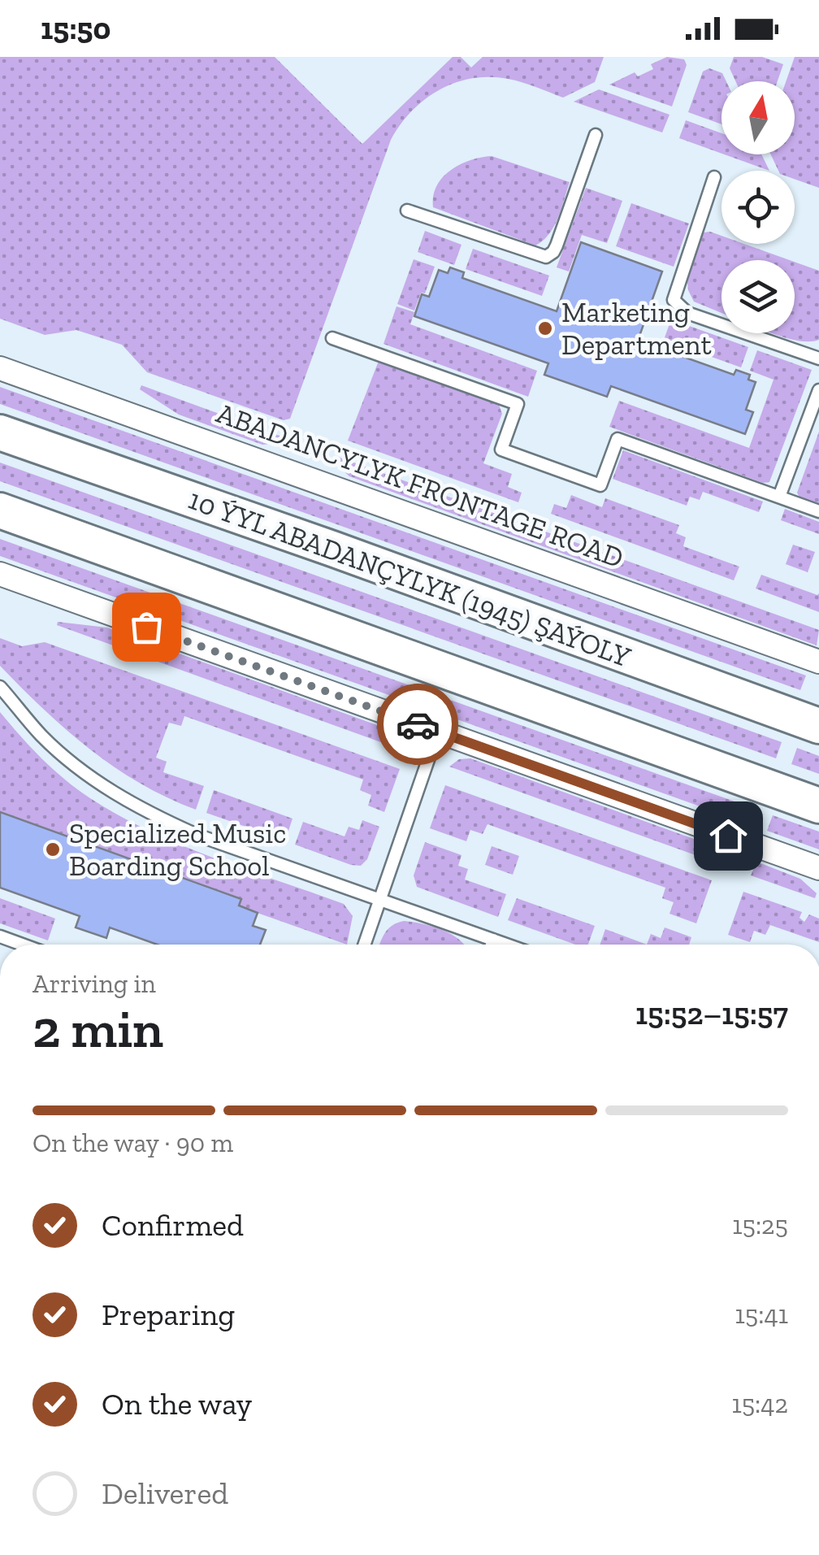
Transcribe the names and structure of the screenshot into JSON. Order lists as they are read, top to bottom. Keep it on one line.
{"streets":{"main road":["10 ÝYL ABADANÇYLYK (1945) ŞAÝOLY"],"street":["ABADANCYLYK FRONTAGE ROAD"]},"places":["Marketing Department","Specialized Music Boarding School"],"north":"top","page":{"status":"15:50","heading":["2 min","Arriving in","15:52–15:57"],"bar":"On the way · 90 m","list":[["Confirmed","15:25"],["Preparing","15:41"],["On the way","15:42"],"Delivered"]}}
